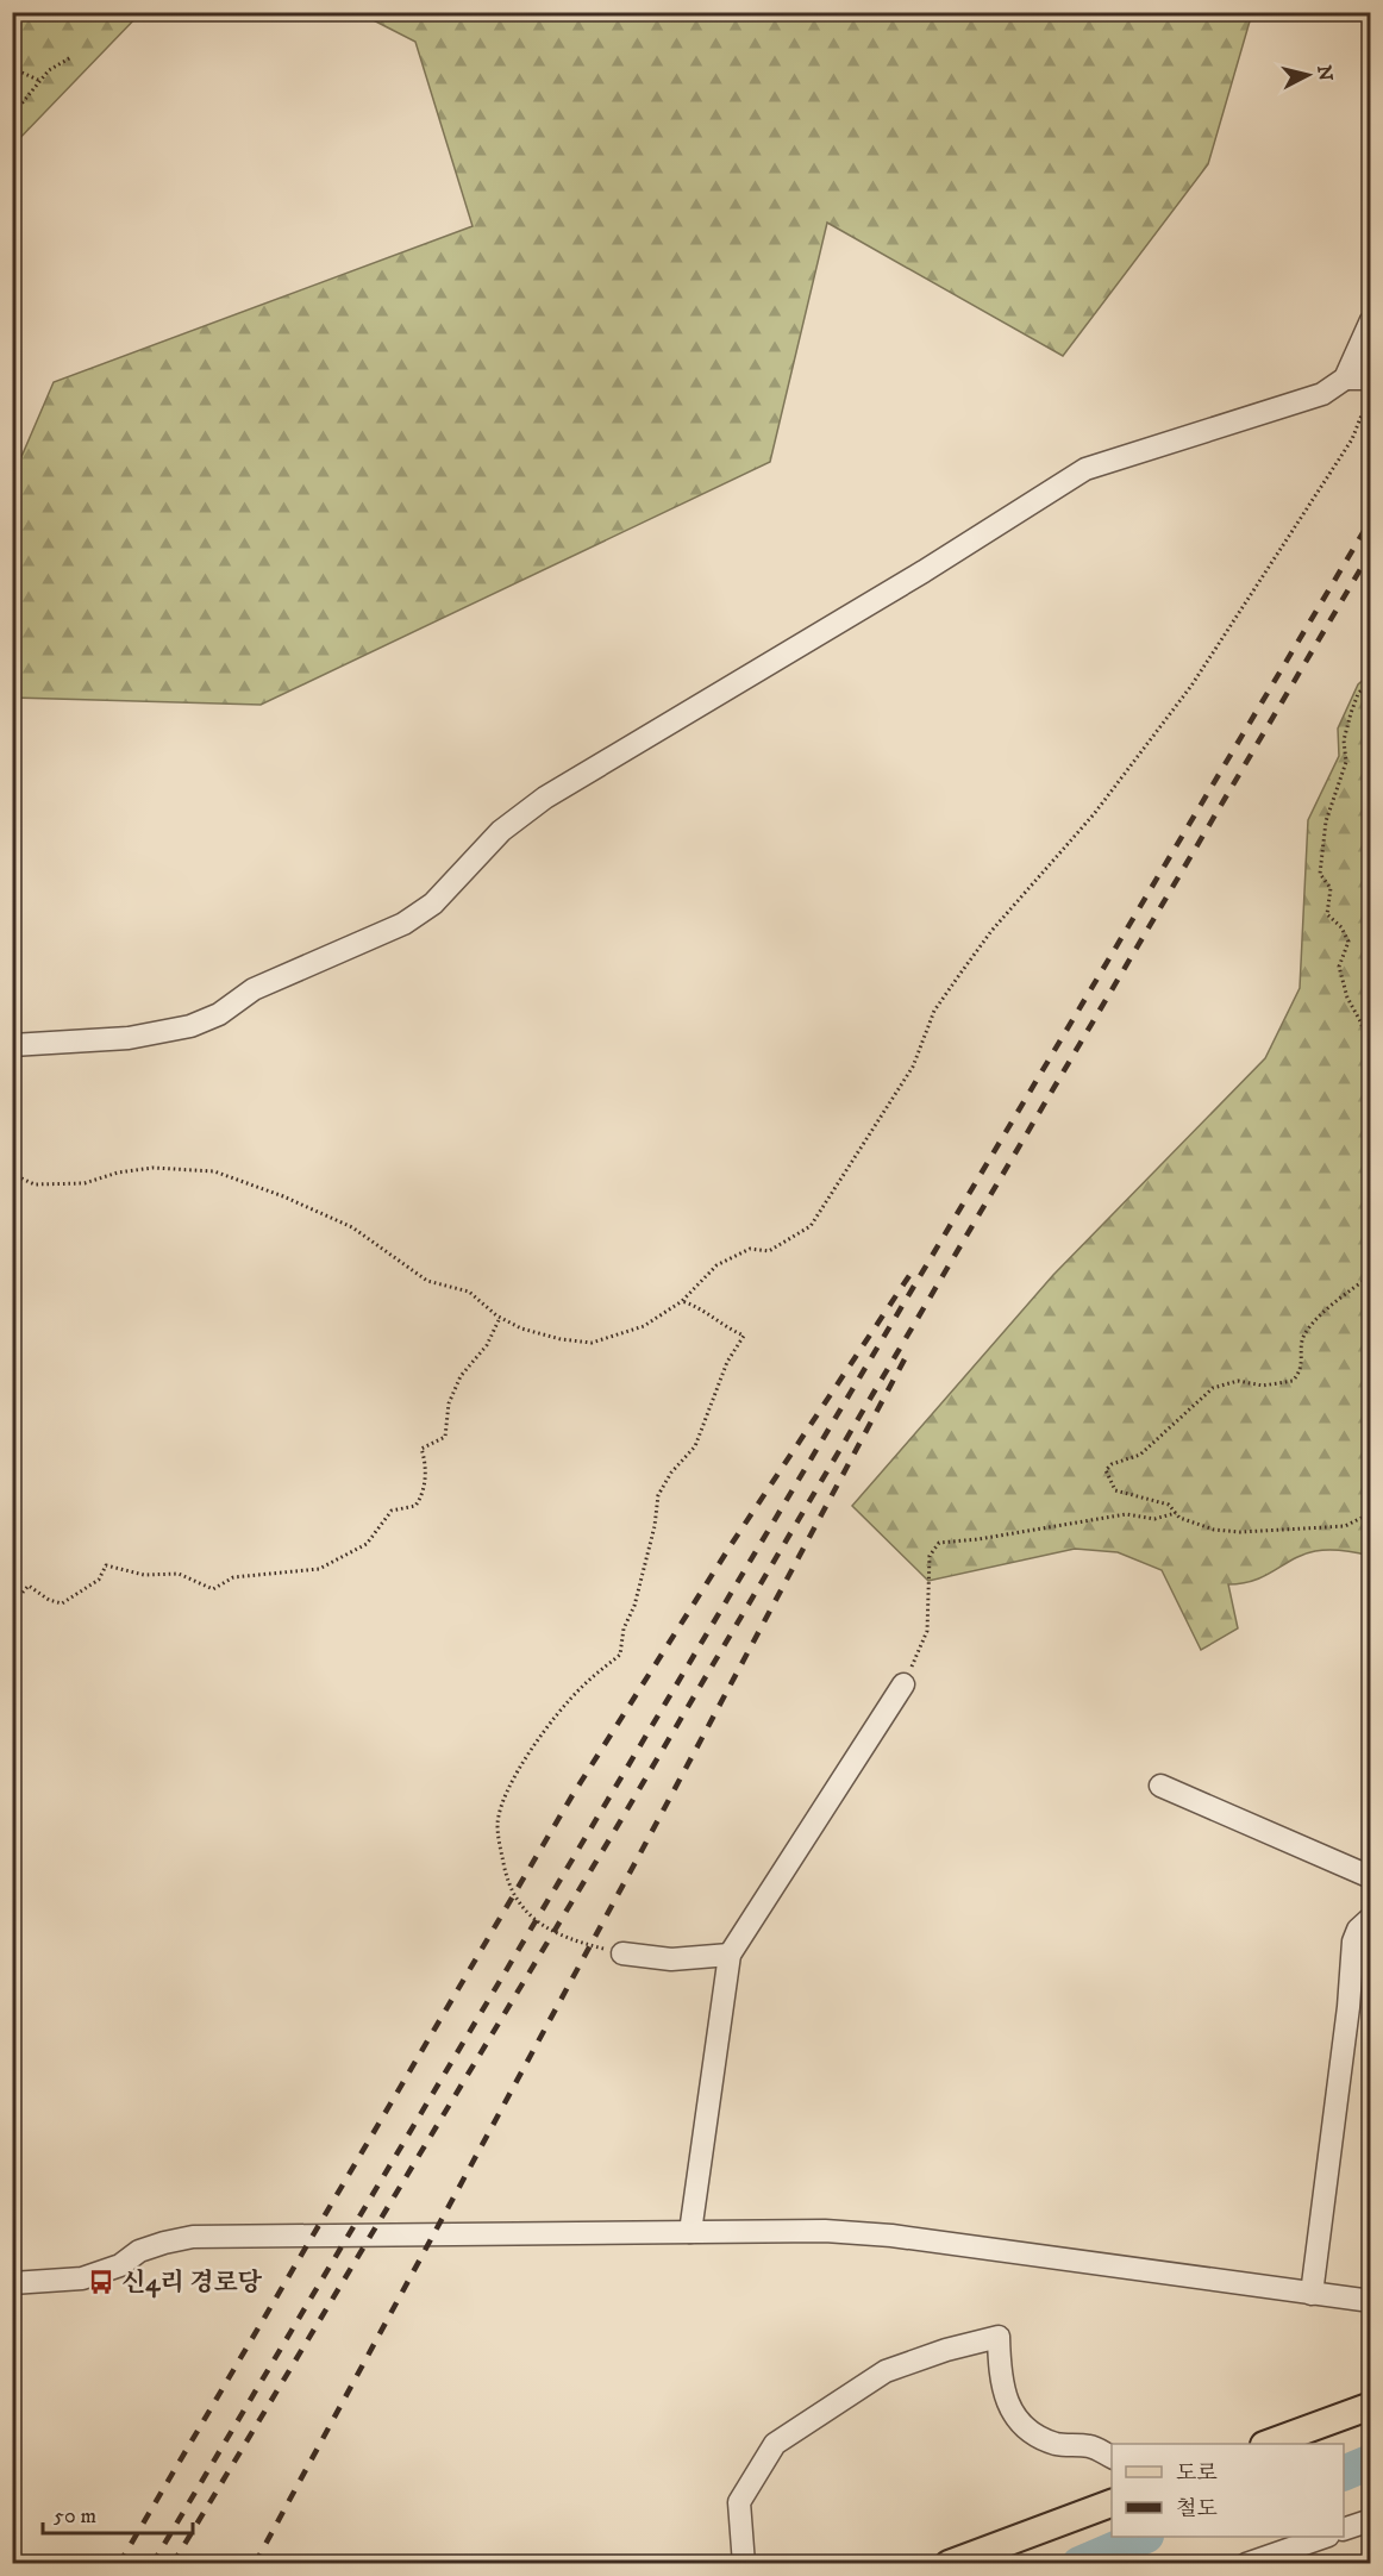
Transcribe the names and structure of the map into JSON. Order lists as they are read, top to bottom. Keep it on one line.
{"places":{"bus stop":["신4리 경로당"]},"legend":["도로","철도"],"scale_bar":"50 m","north":"right"}
